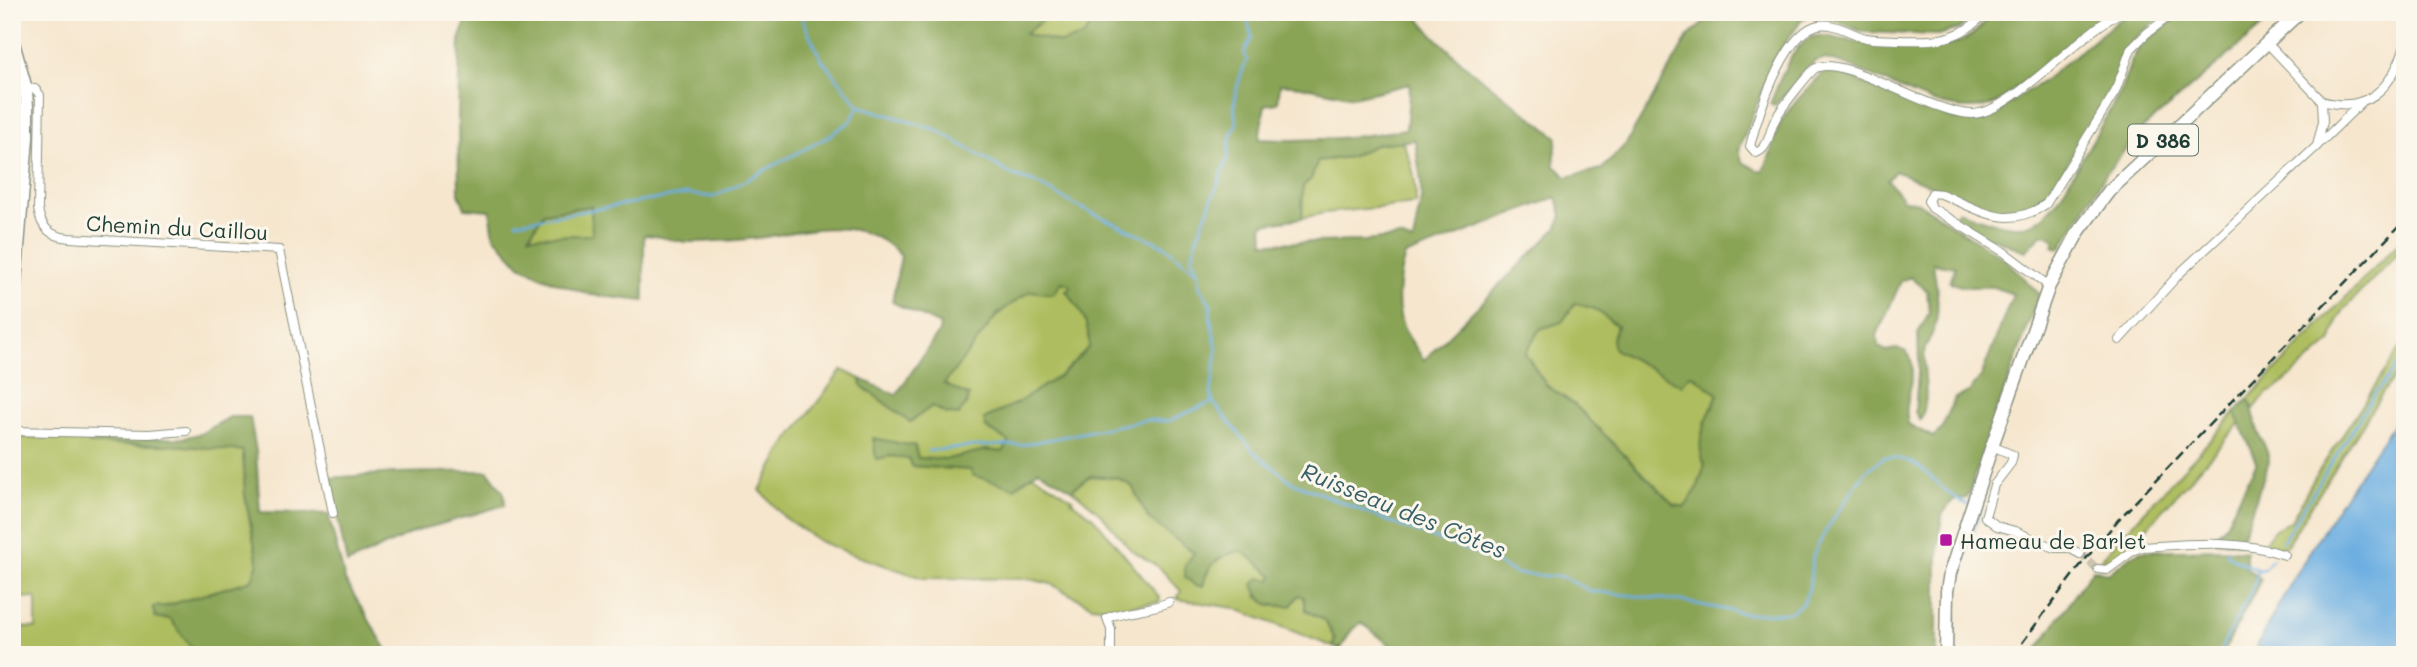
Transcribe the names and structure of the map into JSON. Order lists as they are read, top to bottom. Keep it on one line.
{"streets":{"main road":["D 386"],"street":["Chemin du Caillou"]},"water":["Ruisseau des Côtes"],"places":{"transit":["Hameau de Barlet"]}}
